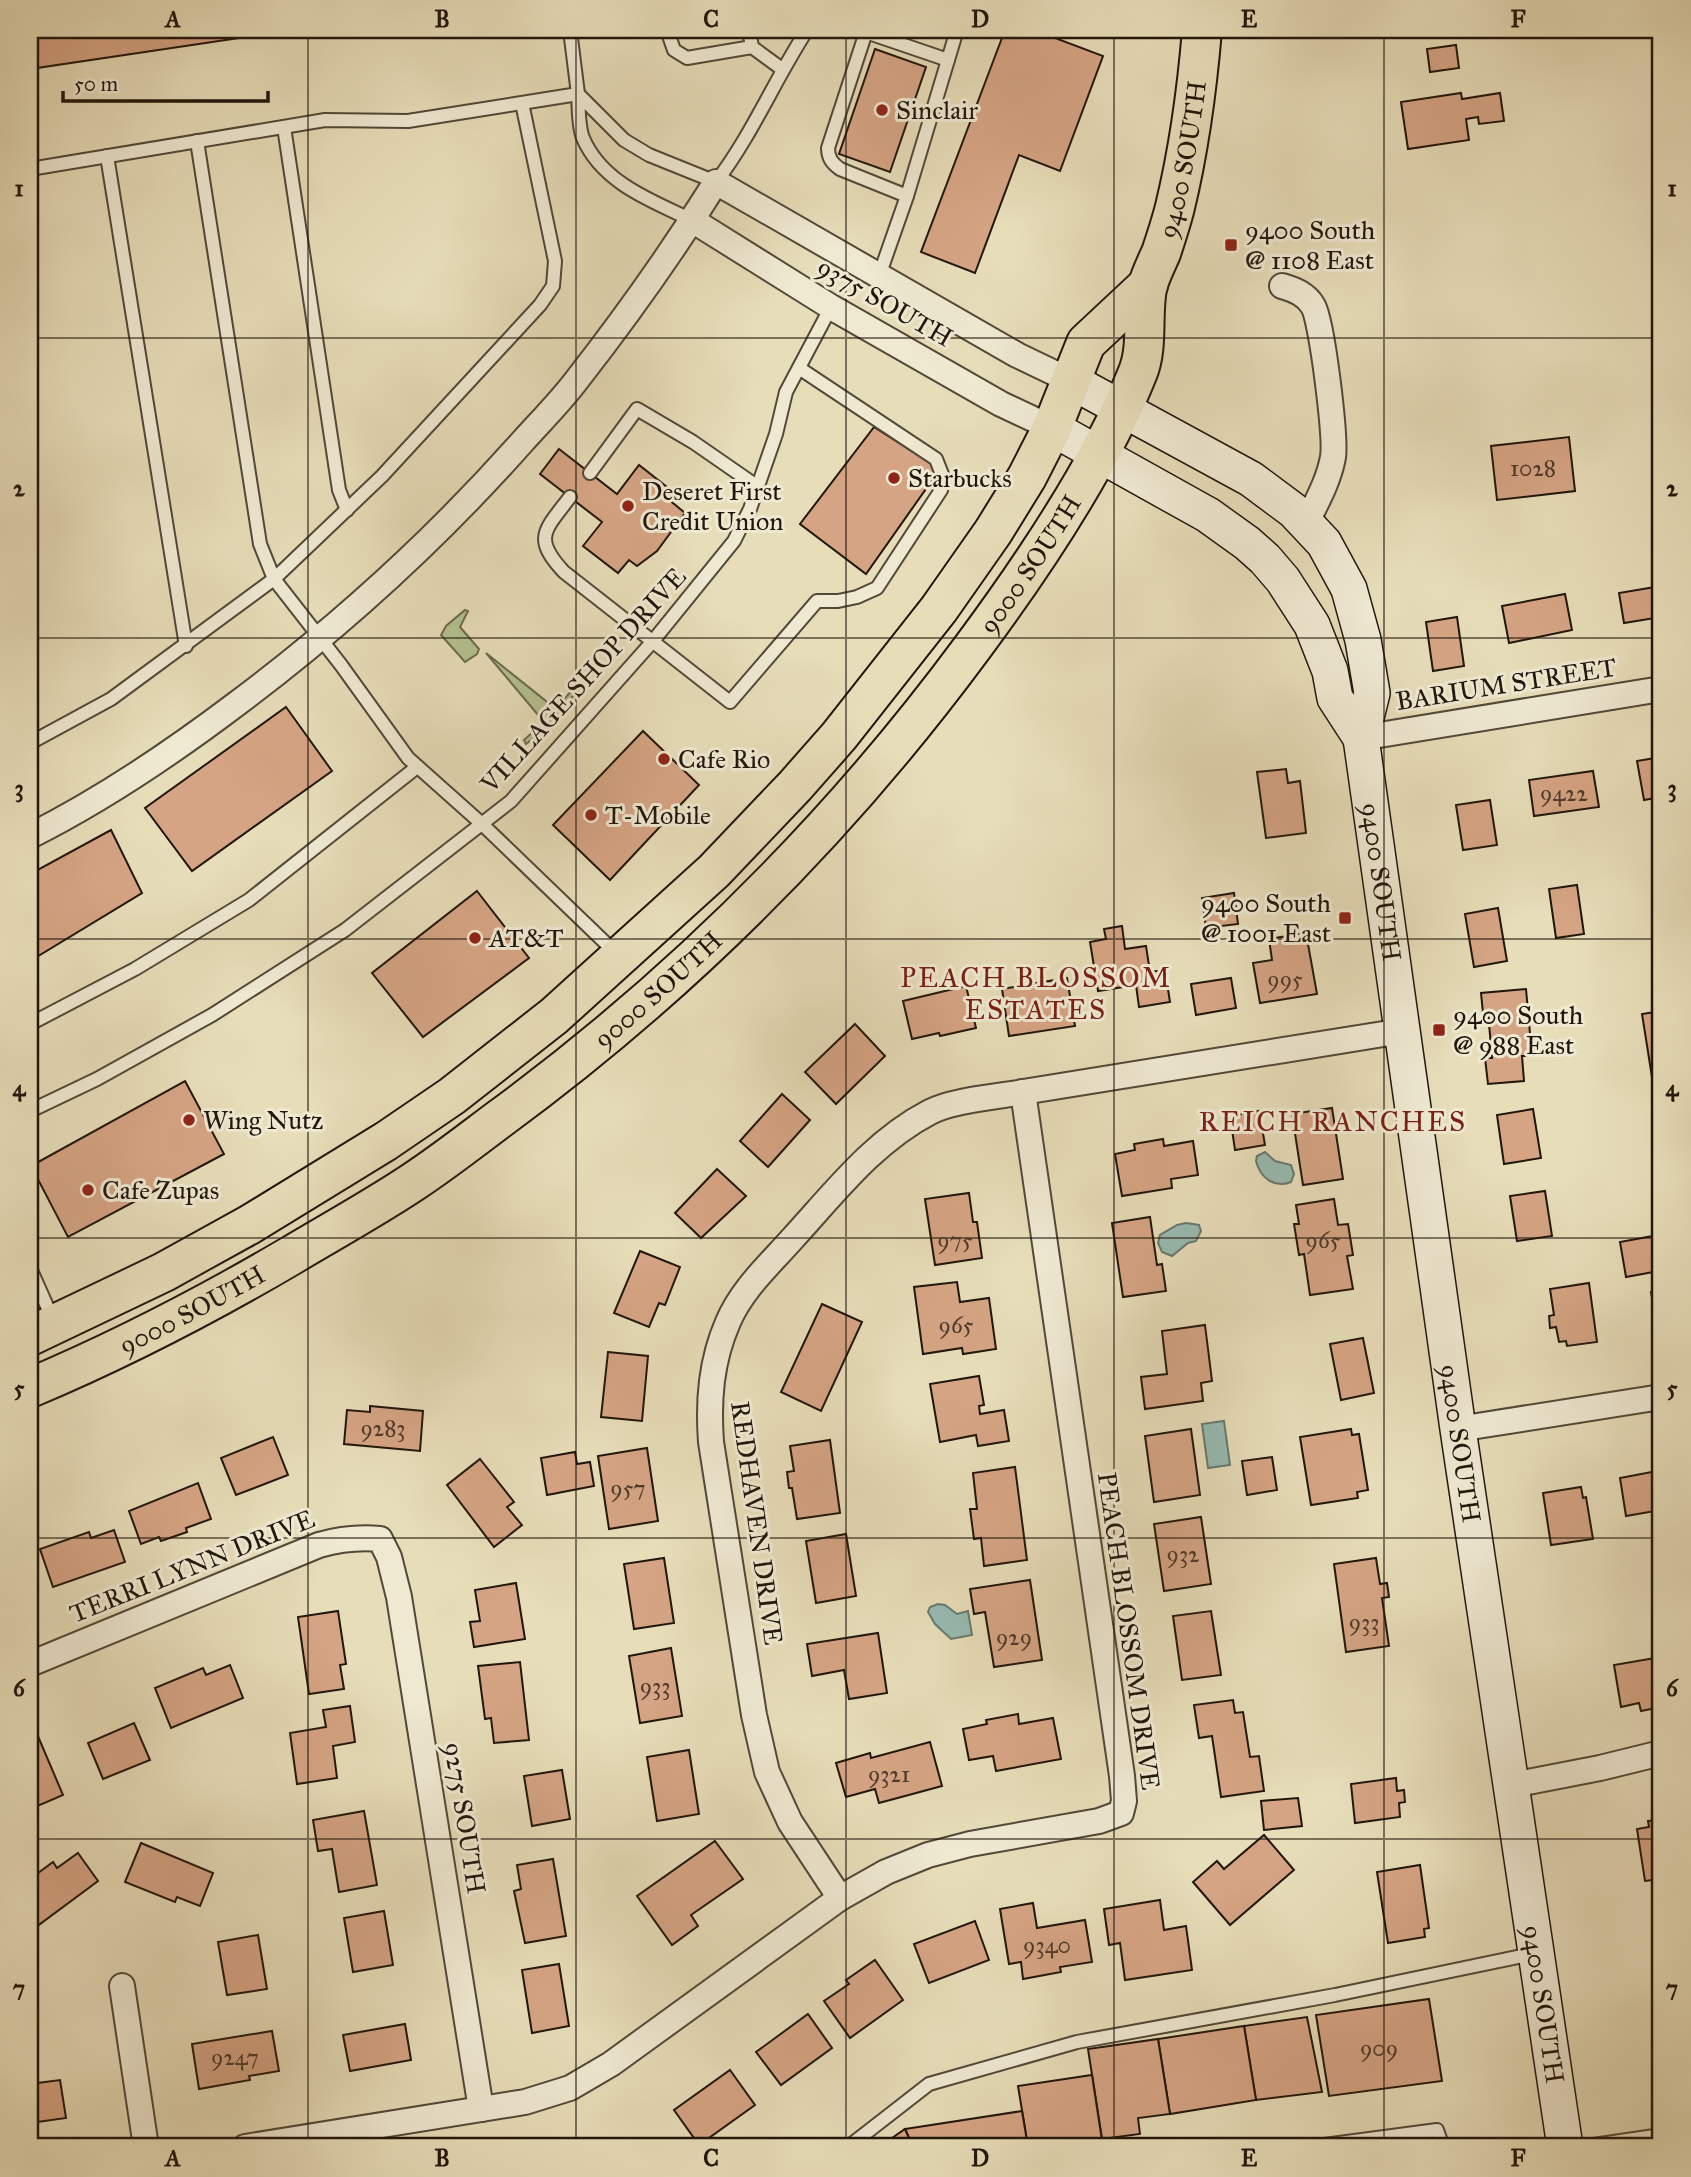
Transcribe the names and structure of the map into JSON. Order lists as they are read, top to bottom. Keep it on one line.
{"streets":{"main road":["9400 SOUTH","9000 SOUTH"],"street":["9375 SOUTH","BARIUM STREET","REDHAVEN DRIVE","TERRI LYNN DRIVE","PEACH BLOSSOM DRIVE","9275 SOUTH"],"lane":["VILLAGE SHOP DRIVE"]},"crossings":[["9400 SOUTH","9375 SOUTH"],["9400 SOUTH","9000 SOUTH"],["9400 SOUTH","BARIUM STREET"],["9400 SOUTH","REDHAVEN DRIVE"],["9375 SOUTH","9000 SOUTH"],["9375 SOUTH","VILLAGE SHOP DRIVE"],["REDHAVEN DRIVE","PEACH BLOSSOM DRIVE"],["TERRI LYNN DRIVE","9275 SOUTH"],["PEACH BLOSSOM DRIVE","9275 SOUTH"]],"districts":["PEACH BLOSSOM ESTATES","REICH RANCHES"],"places":{"other":["Sinclair","Starbucks","Deseret First Credit Union","Cafe Rio","T-Mobile","AT&T","Wing Nutz","Cafe Zupas"],"transit":["9400 South @ 1108 East","9400 South @ 1001 East","9400 South @ 988 East"]},"house_numbers":["1028","9422","995","975","965","965","9283","957","932","933","929","933","9321","9340","909","9247"],"scale_bar":"50 m","grid":{"columns":["A","B","C","D","E","F"],"rows":["1","2","3","4","5","6","7"]}}
